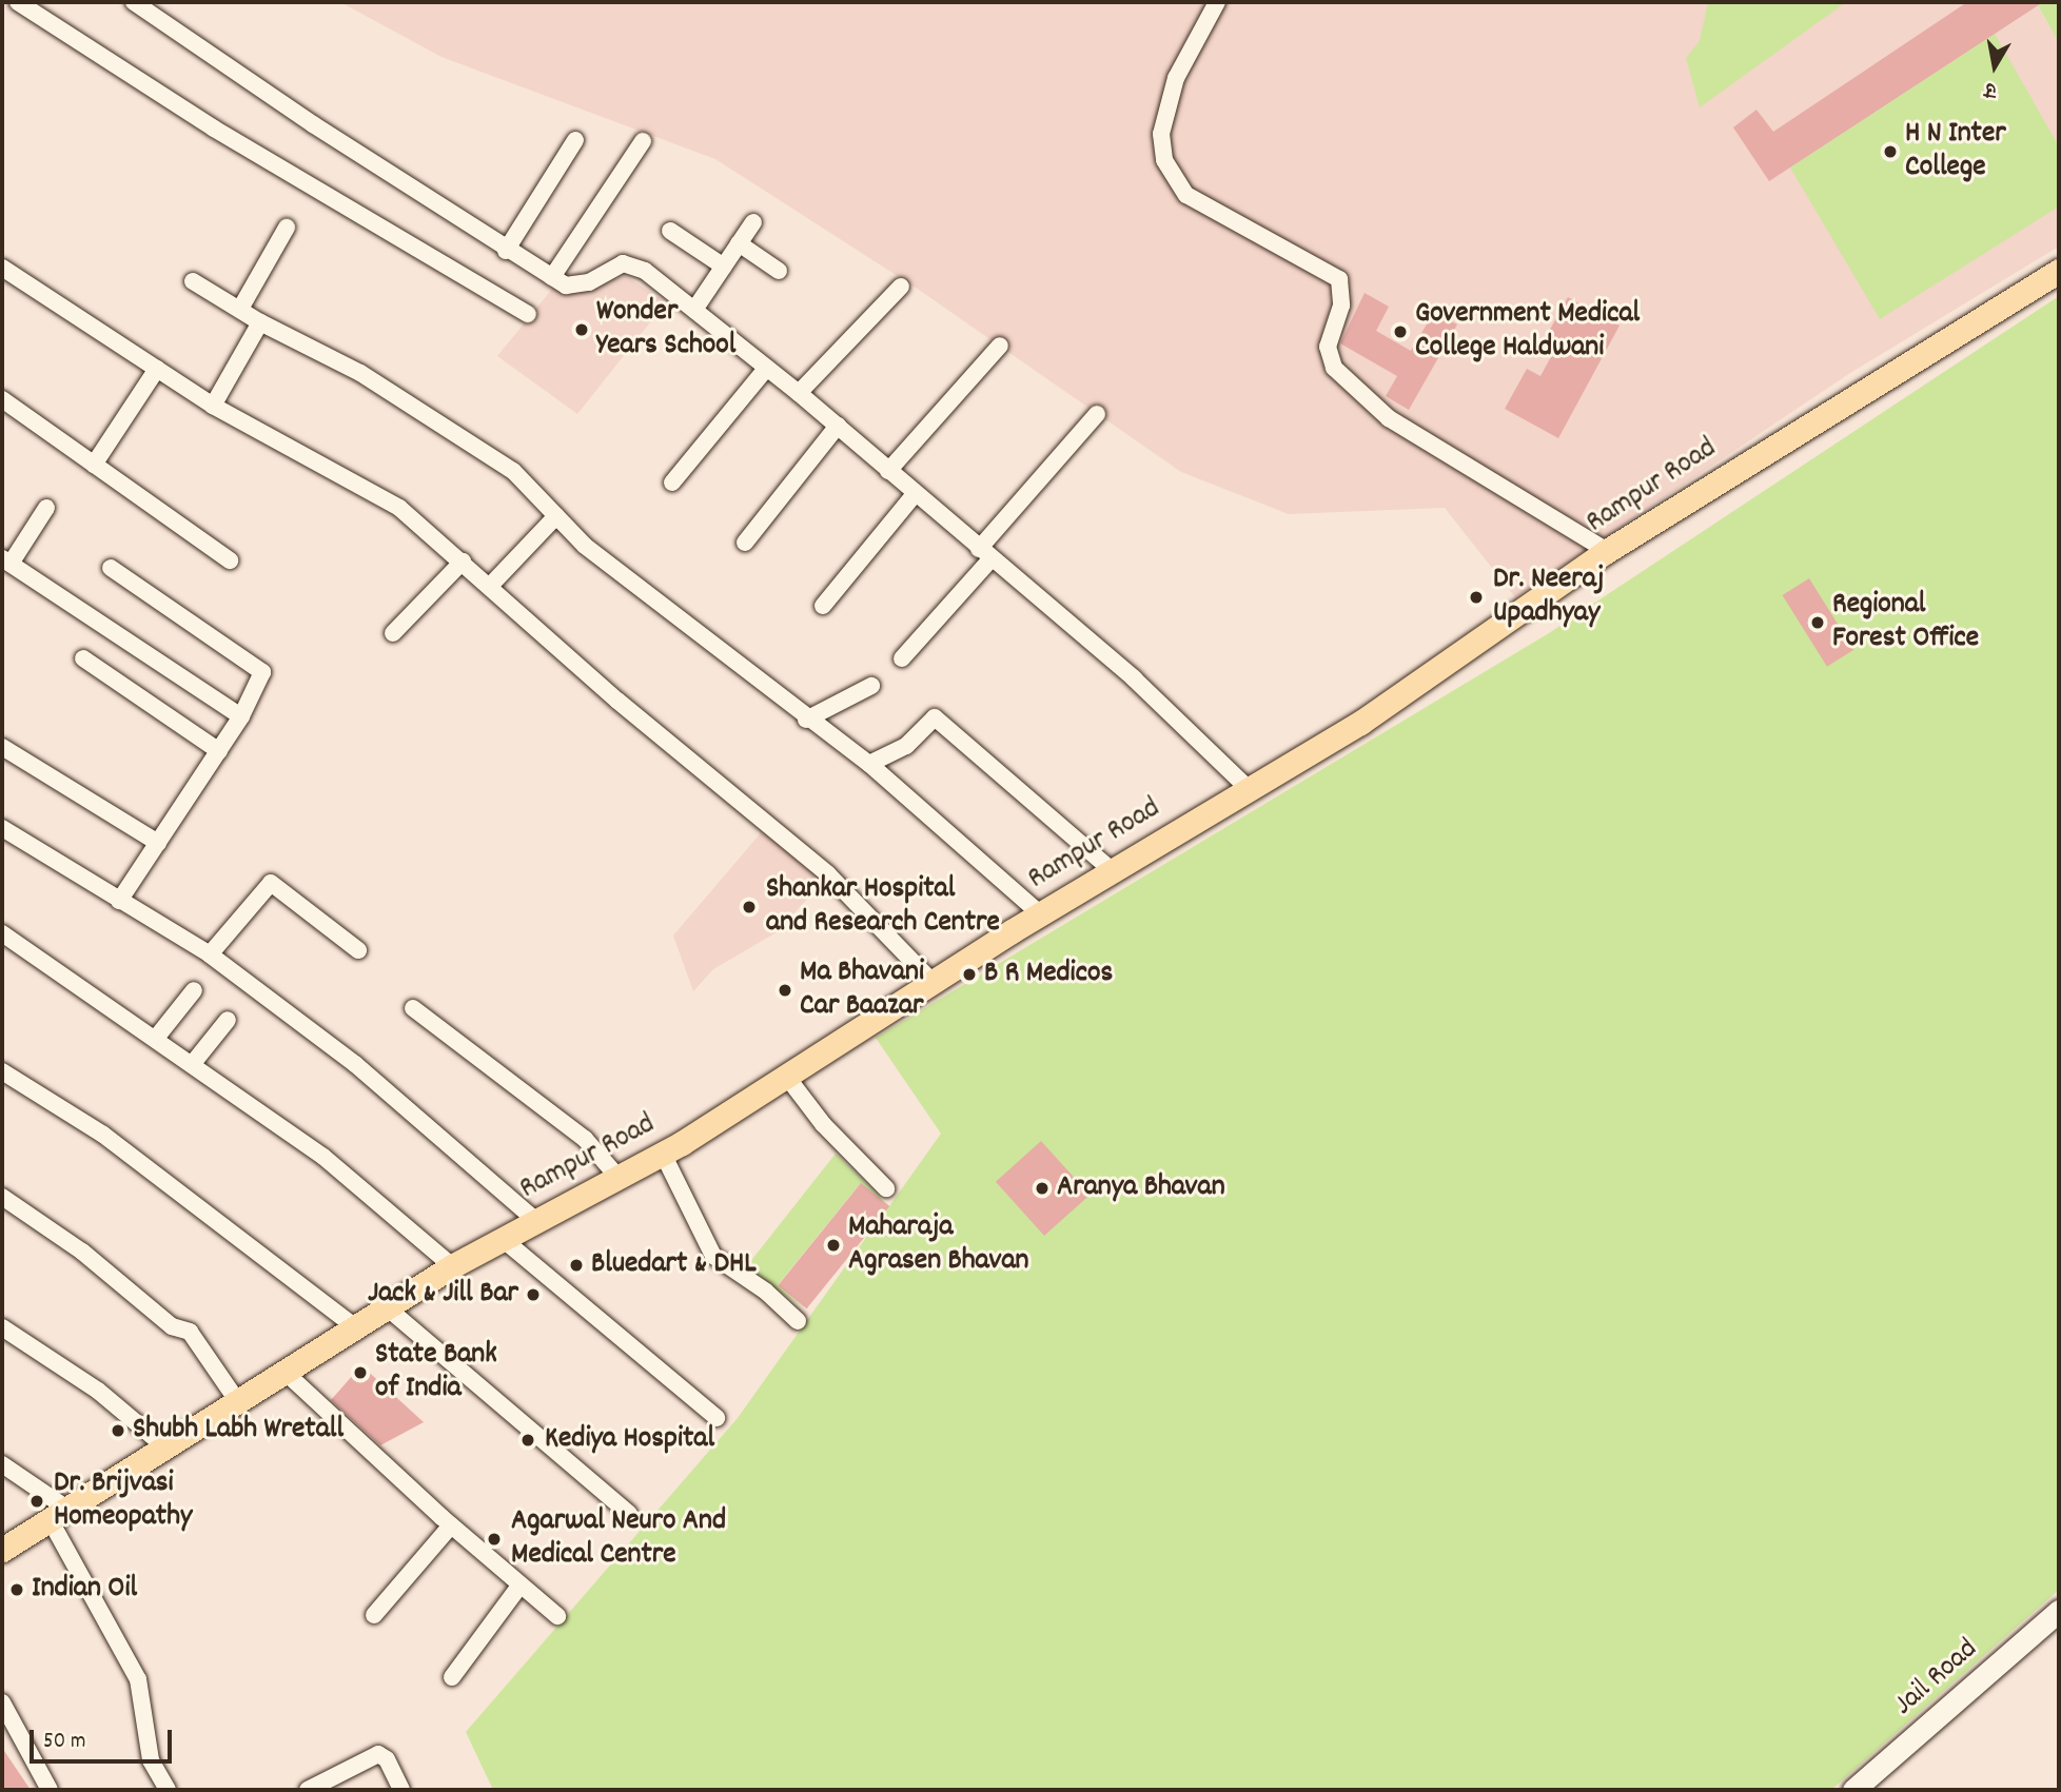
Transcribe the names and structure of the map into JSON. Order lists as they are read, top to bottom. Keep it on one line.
{"streets":{"main road":["Rampur Road"],"street":["Jail Road"]},"places":["H N Inter College","Wonder Years School","Government Medical College Haldwani","Dr. Neeraj Upadhyay","Regional Forest Office","Shankar Hospital and Research Centre","B R Medicos","Ma Bhavani Car Baazar","Aranya Bhavan","Maharaja Agrasen Bhavan","Bluedart & DHL","Jack & Jill Bar","State Bank of India","Shubh Labh Wretall","Kediya Hospital","Dr. Brijvasi Homeopathy","Agarwal Neuro And Medical Centre","Indian Oil"],"scale_bar":"50 m","north":"bottom"}
